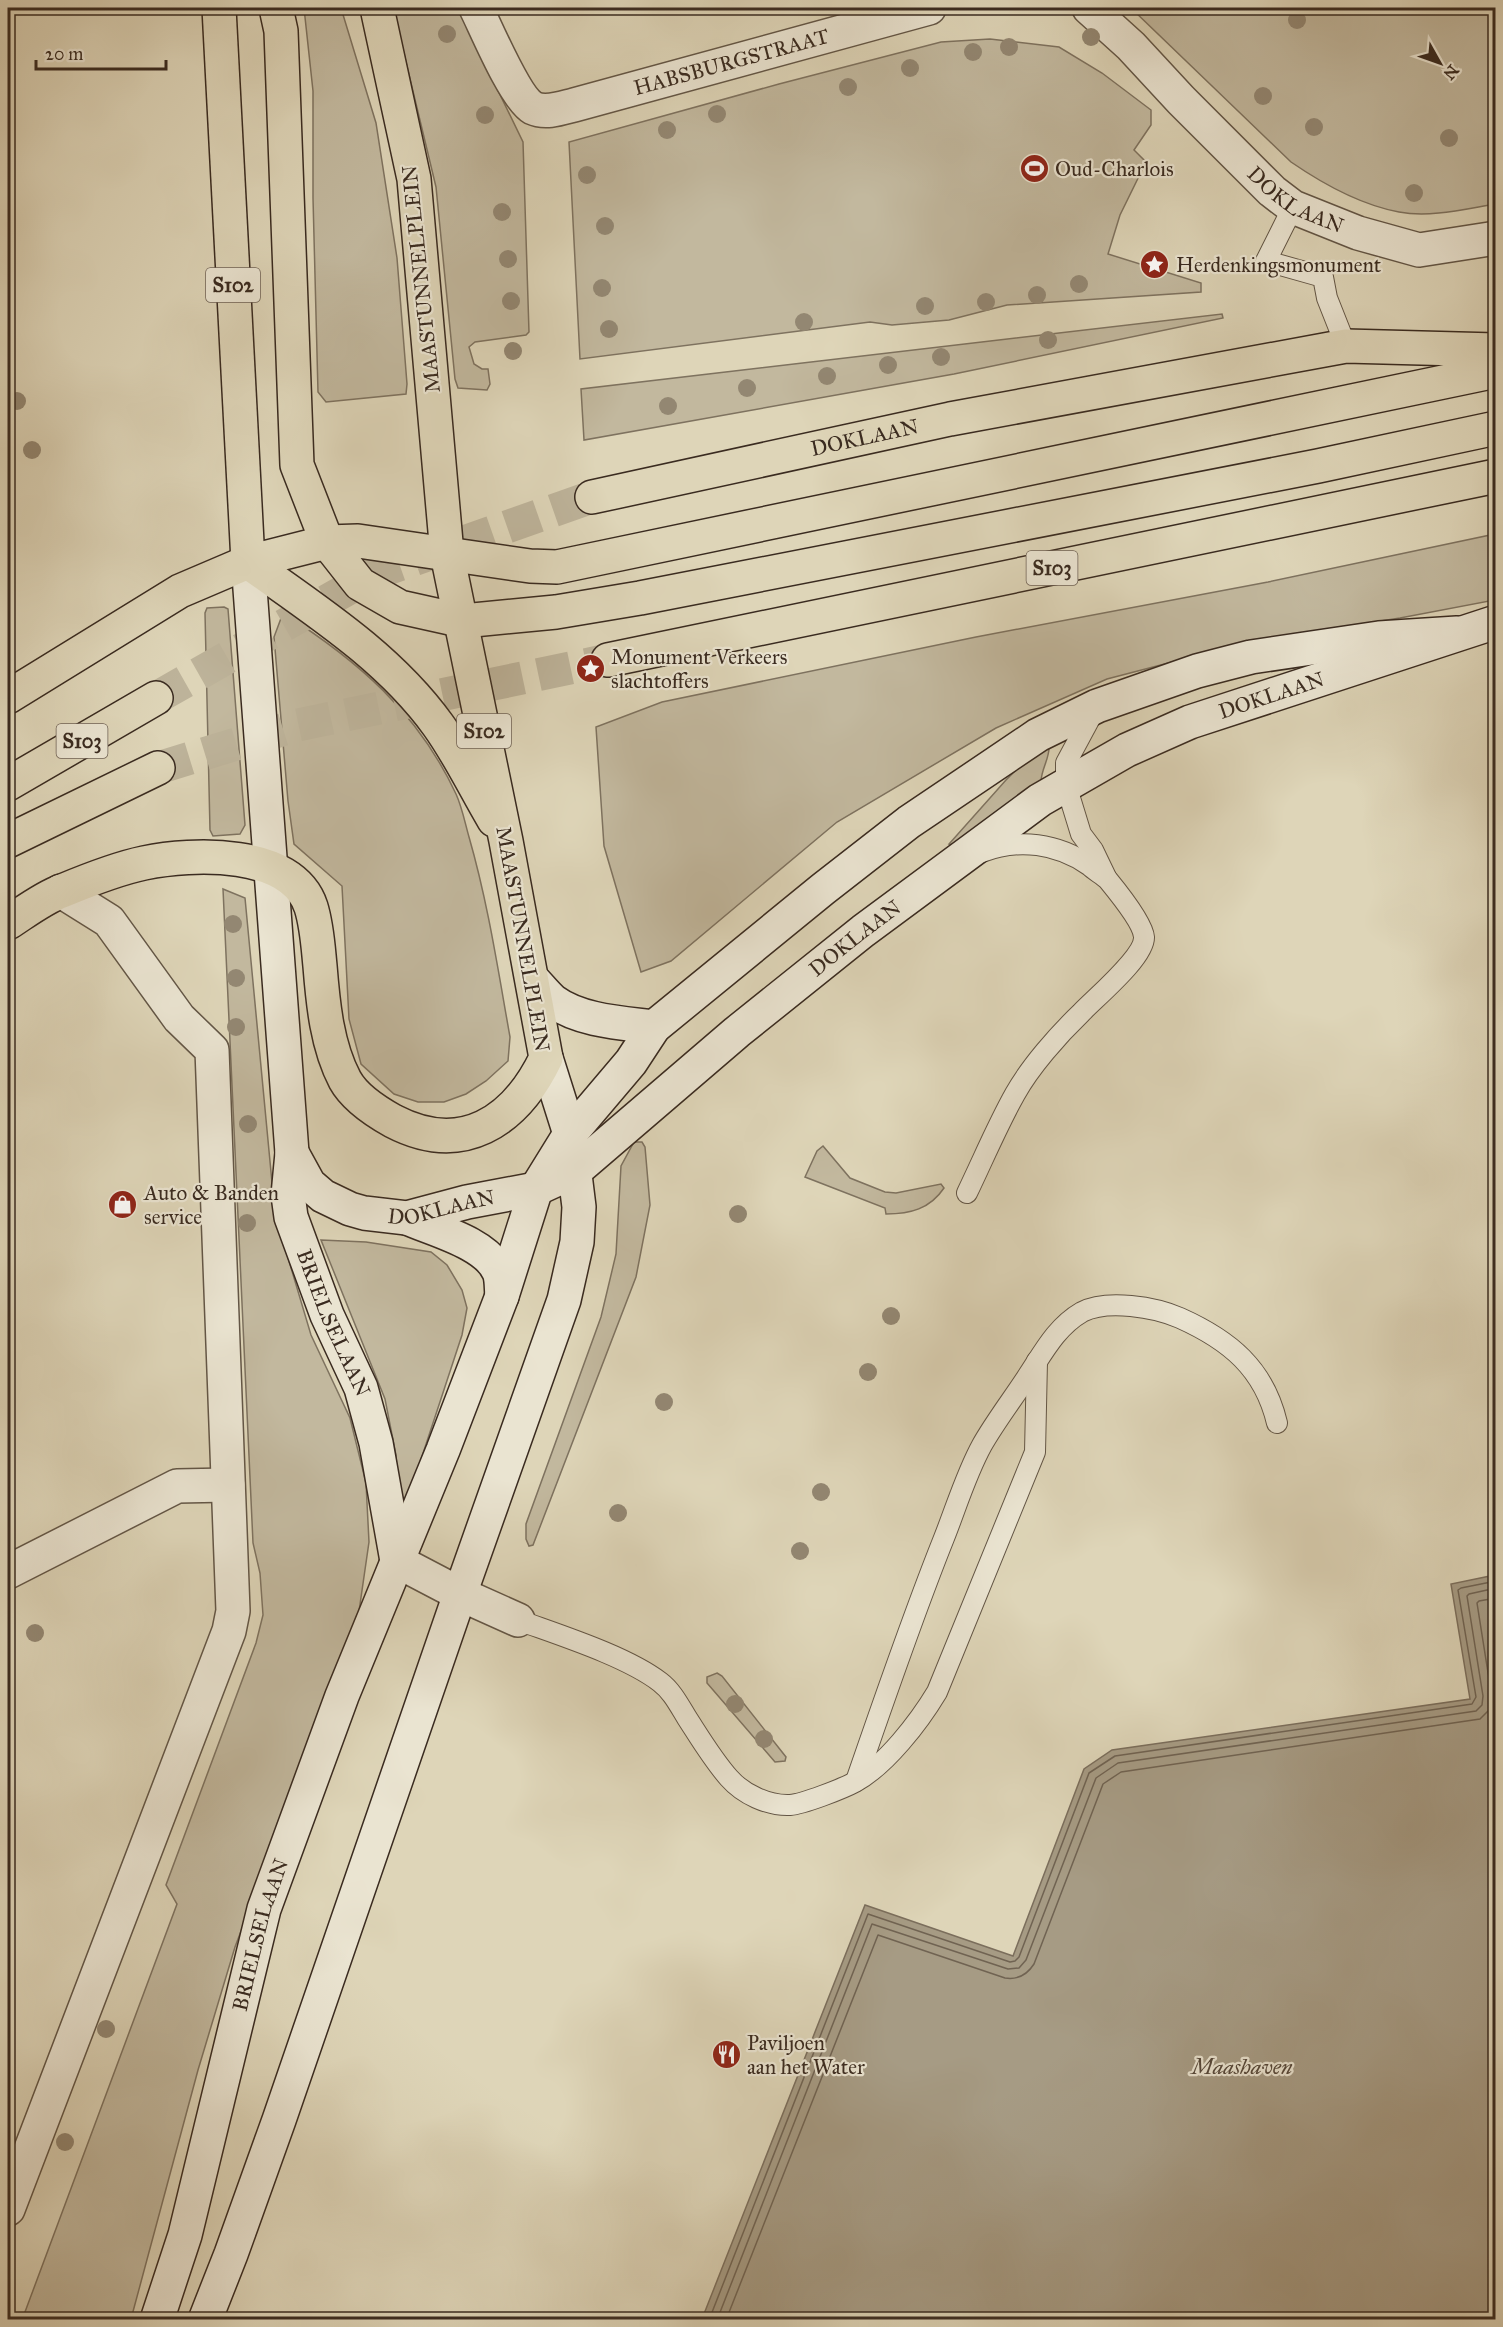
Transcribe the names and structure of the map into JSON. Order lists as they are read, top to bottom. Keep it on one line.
{"streets":{"main road":["HABSBURGSTRAAT","DOKLAAN","MAASTUNNELPLEIN","S102","S103","BRIELSELAAN"]},"crossings":[["DOKLAAN","BRIELSELAAN"],["MAASTUNNELPLEIN","S102"],["MAASTUNNELPLEIN","BRIELSELAAN"],["S102","BRIELSELAAN"]],"water":["Maashaven"],"places":{"sports":["Oud-Charlois"],"place":["Herdenkingsmonument","Monument Verkeers slachtoffers"],"shop":["Auto & Banden service"],"restaurant":["Paviljoen aan het Water"]},"scale_bar":"20 m","north":"bottom right"}
